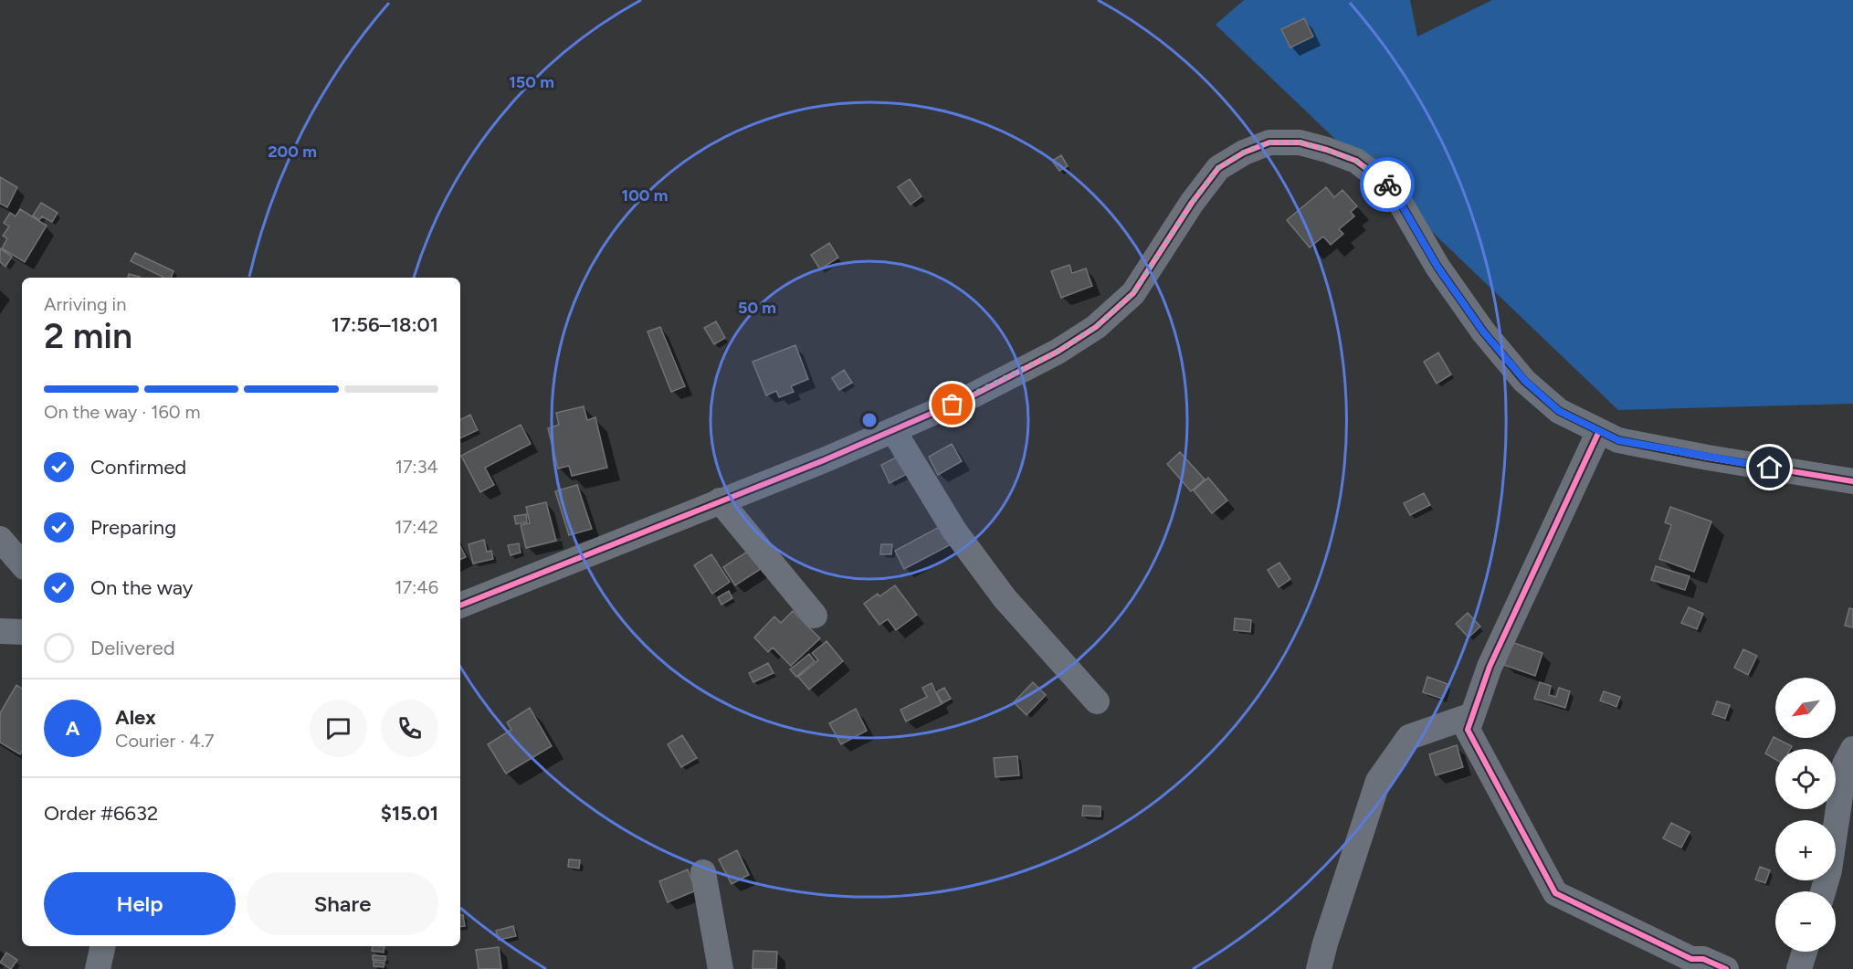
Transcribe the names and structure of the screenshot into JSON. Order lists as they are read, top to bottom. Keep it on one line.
{"north":"bottom left","page":{"heading":["2 min","Arriving in","17:56–18:01"],"panel":["Alex","Courier · 4.7","Order #6632","$15.01"],"bar":"On the way · 160 m","list":[["Confirmed","17:34"],["Preparing","17:42"],["On the way","17:46"],"Delivered"],"map_buttons":["+","−"],"round":"A","buttons":["Help","Share"]},"rings":["150 m","200 m","100 m","50 m"]}
